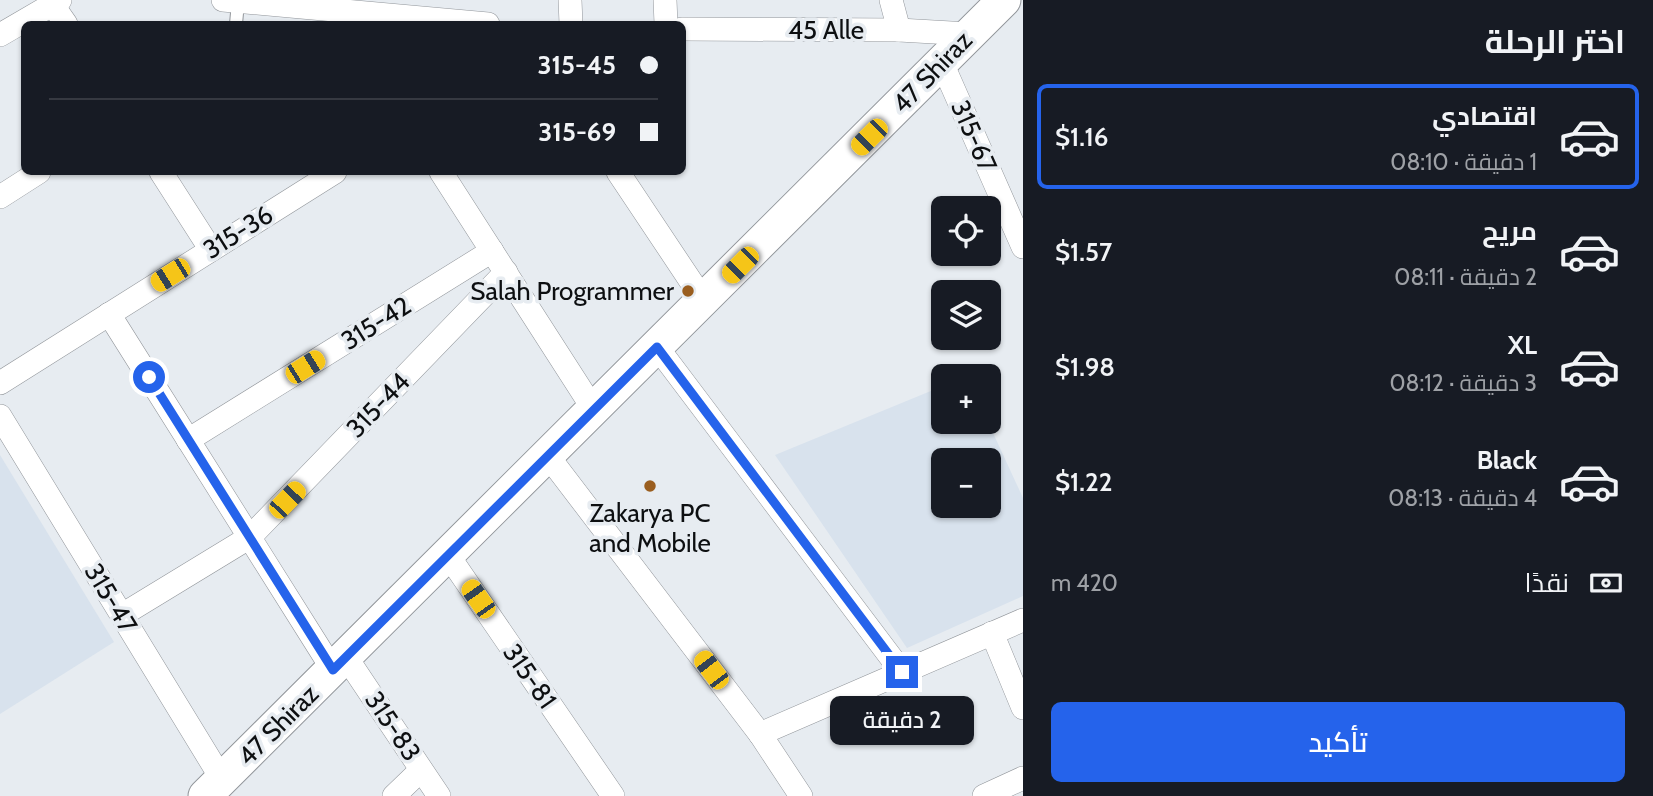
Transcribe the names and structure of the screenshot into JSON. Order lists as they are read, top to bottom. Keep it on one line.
{"streets":{"street":["45 Alle","47 Shiraz","315-67","315-36","315-42","315-44","315-47","315-81","315-83"]},"crossings":[["45 Alle","47 Shiraz"],["47 Shiraz","315-67"],["47 Shiraz","315-47"],["47 Shiraz","315-81"],["47 Shiraz","315-83"],["315-36","315-83"],["315-42","315-83"],["315-44","315-47"],["315-44","315-83"]],"places":["Salah Programmer","Zakarya PC and Mobile"],"page":{"heading":"اختر الرحلة","banner":["315-45","315-69"],"list":[{"name":"اقتصادي","note":"1 دقيقة · 08:10","value":"$1.16"},{"name":"مريح","note":"2 دقيقة · 08:11","value":"$1.57"},{"name":"XL","note":"3 دقيقة · 08:12","value":"$1.98"},{"name":"Black","note":"4 دقيقة · 08:13","value":"$1.22"}],"map_buttons":["+","−"],"pay":["نقدًا","420 m"],"buttons":"تأكيد","bubble":"2 دقيقة"}}
